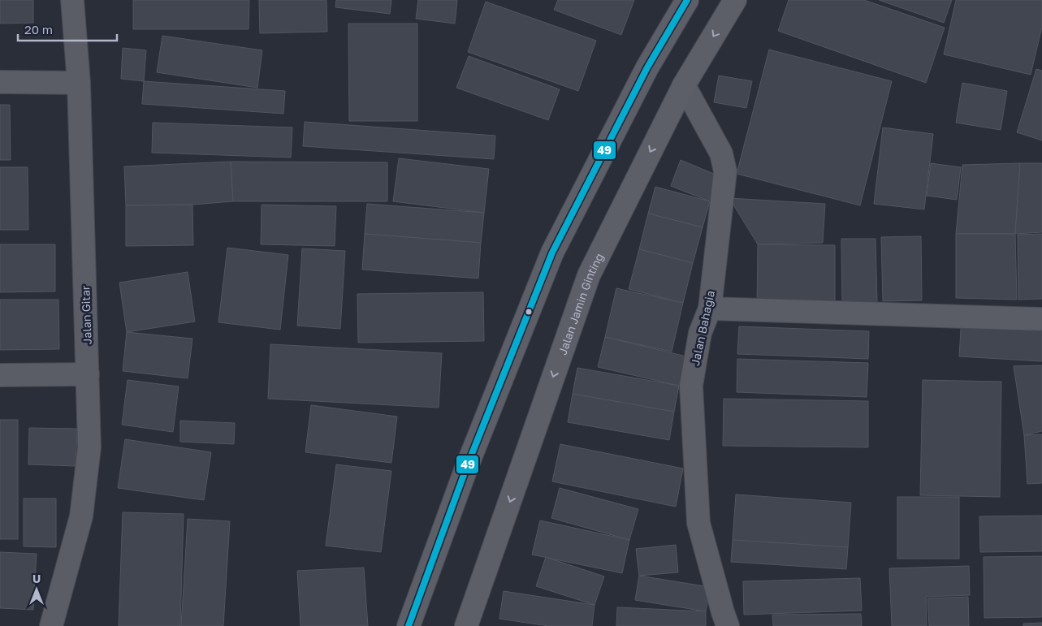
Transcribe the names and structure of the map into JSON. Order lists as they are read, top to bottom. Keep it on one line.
{"streets":{"main road":["Jalan Jamin Ginting"],"street":["Jalan Gitar","Jalan Bahagia"]},"crossings":[["Jalan Jamin Ginting","Jalan Bahagia"]],"lines":["transit line 49"],"scale_bar":"20 m","north":"top"}
